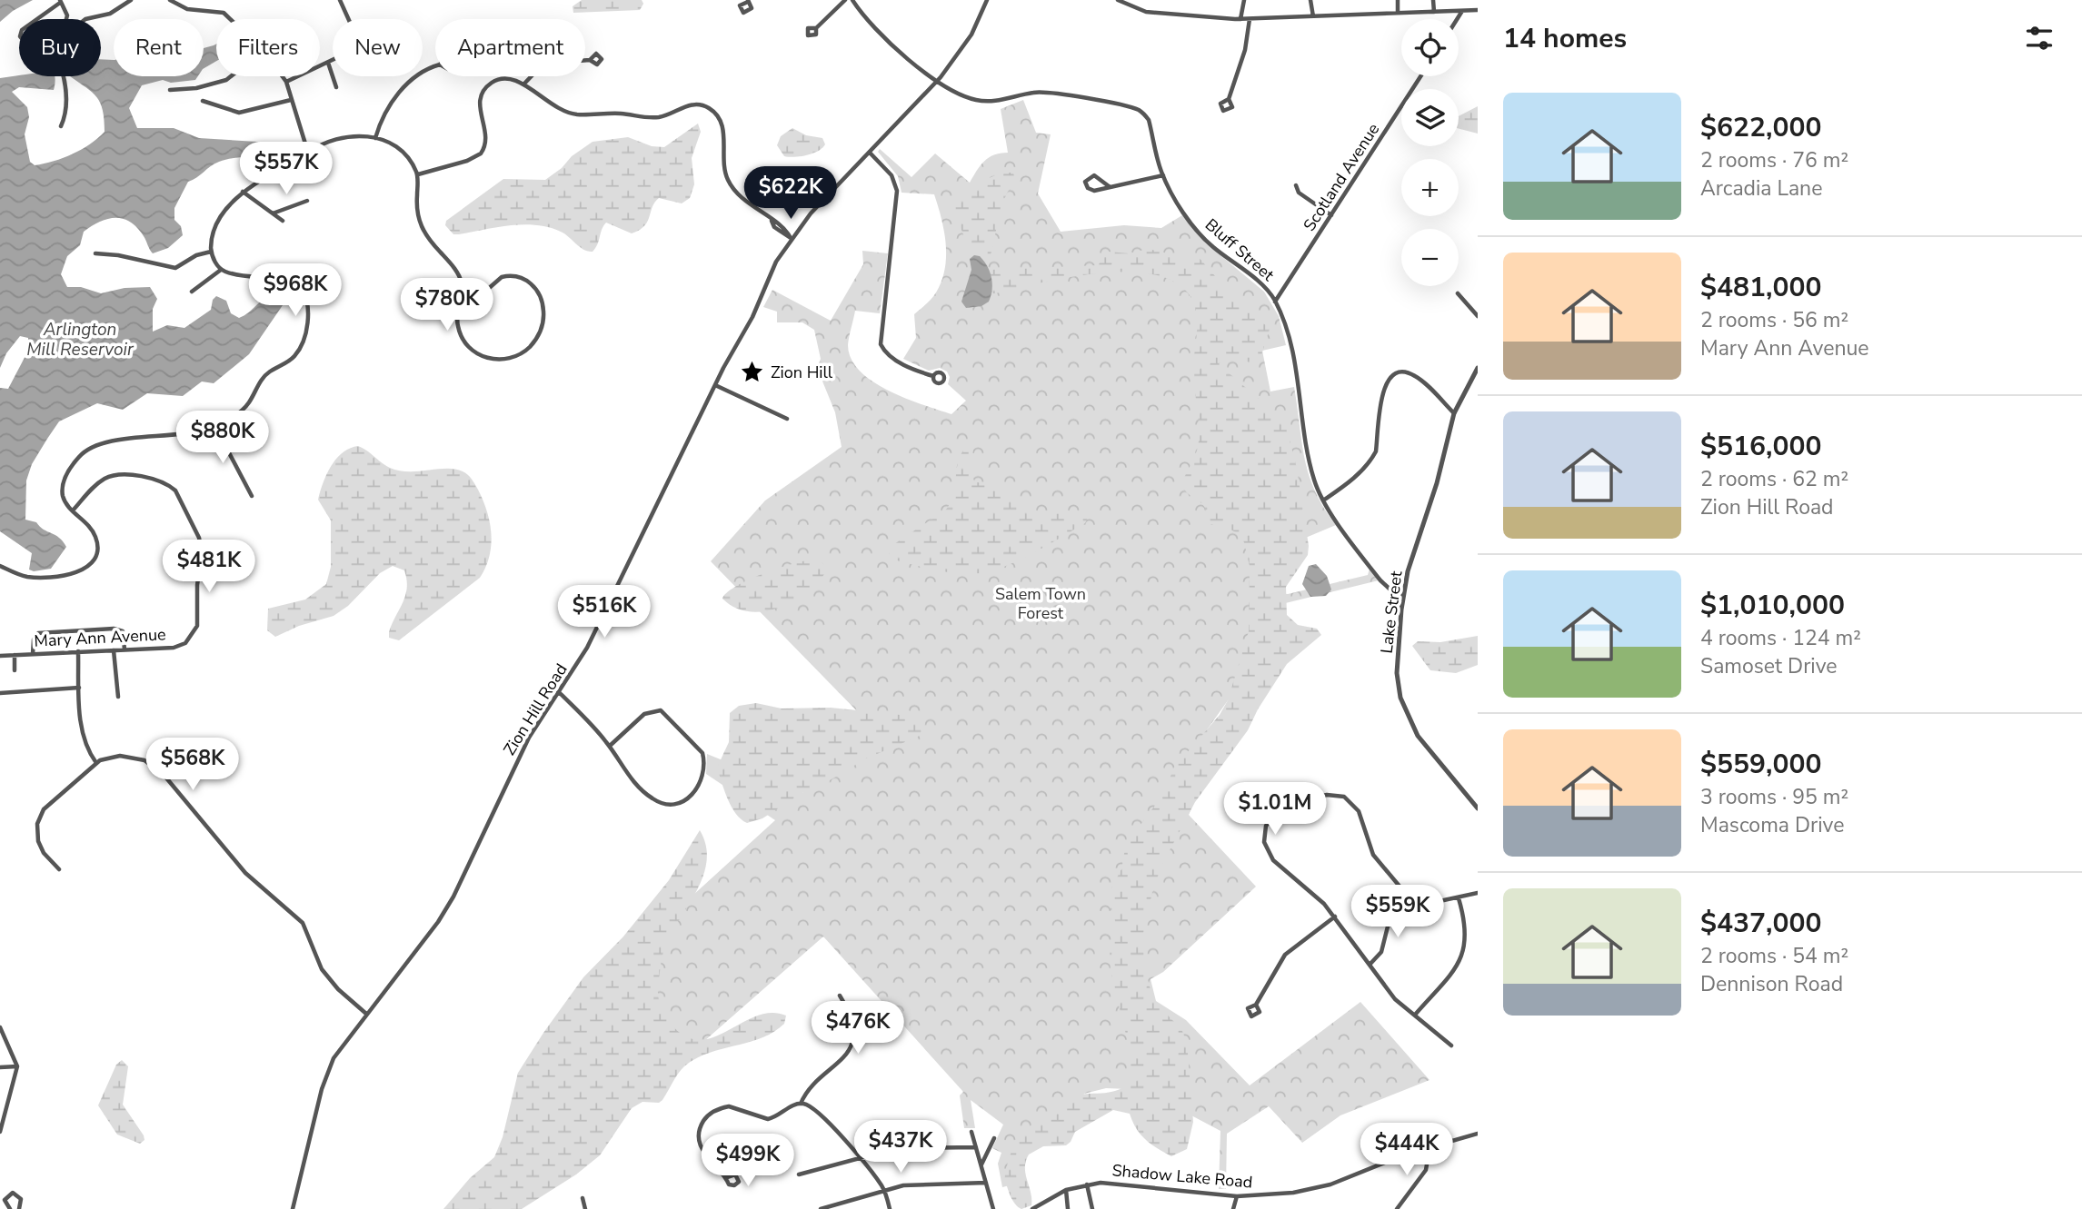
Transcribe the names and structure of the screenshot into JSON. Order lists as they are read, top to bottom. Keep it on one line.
{"streets":{"street":["Scotland Avenue","Bluff Street","Lake Street","Mary Ann Avenue","Zion Hill Road","Shadow Lake Road"]},"crossings":[["Scotland Avenue","Bluff Street"],["Bluff Street","Lake Street"],["Bluff Street","Zion Hill Road"]],"water":["Arlington Mill Reservoir"],"parks":["Salem Town Forest"],"places":{"place":["Zion Hill"]},"page":{"heading":"14 homes","map_buttons":["+","−"],"chip":["Buy","Rent","Filters","New","Apartment"],"list":[{"name":"$622,000","note":"2 rooms · 76 m² · Arcadia Lane"},{"name":"$481,000","note":"2 rooms · 56 m² · Mary Ann Avenue"},{"name":"$516,000","note":"2 rooms · 62 m² · Zion Hill Road"},{"name":"$1,010,000","note":"4 rooms · 124 m² · Samoset Drive"},{"name":"$559,000","note":"3 rooms · 95 m² · Mascoma Drive"},{"name":"$437,000","note":"2 rooms · 54 m² · Dennison Road"}],"price":["$557K","$622K","$968K","$780K","$880K","$481K","$516K","$568K","$1.01M","$559K","$476K","$437K","$444K","$499K"]}}
